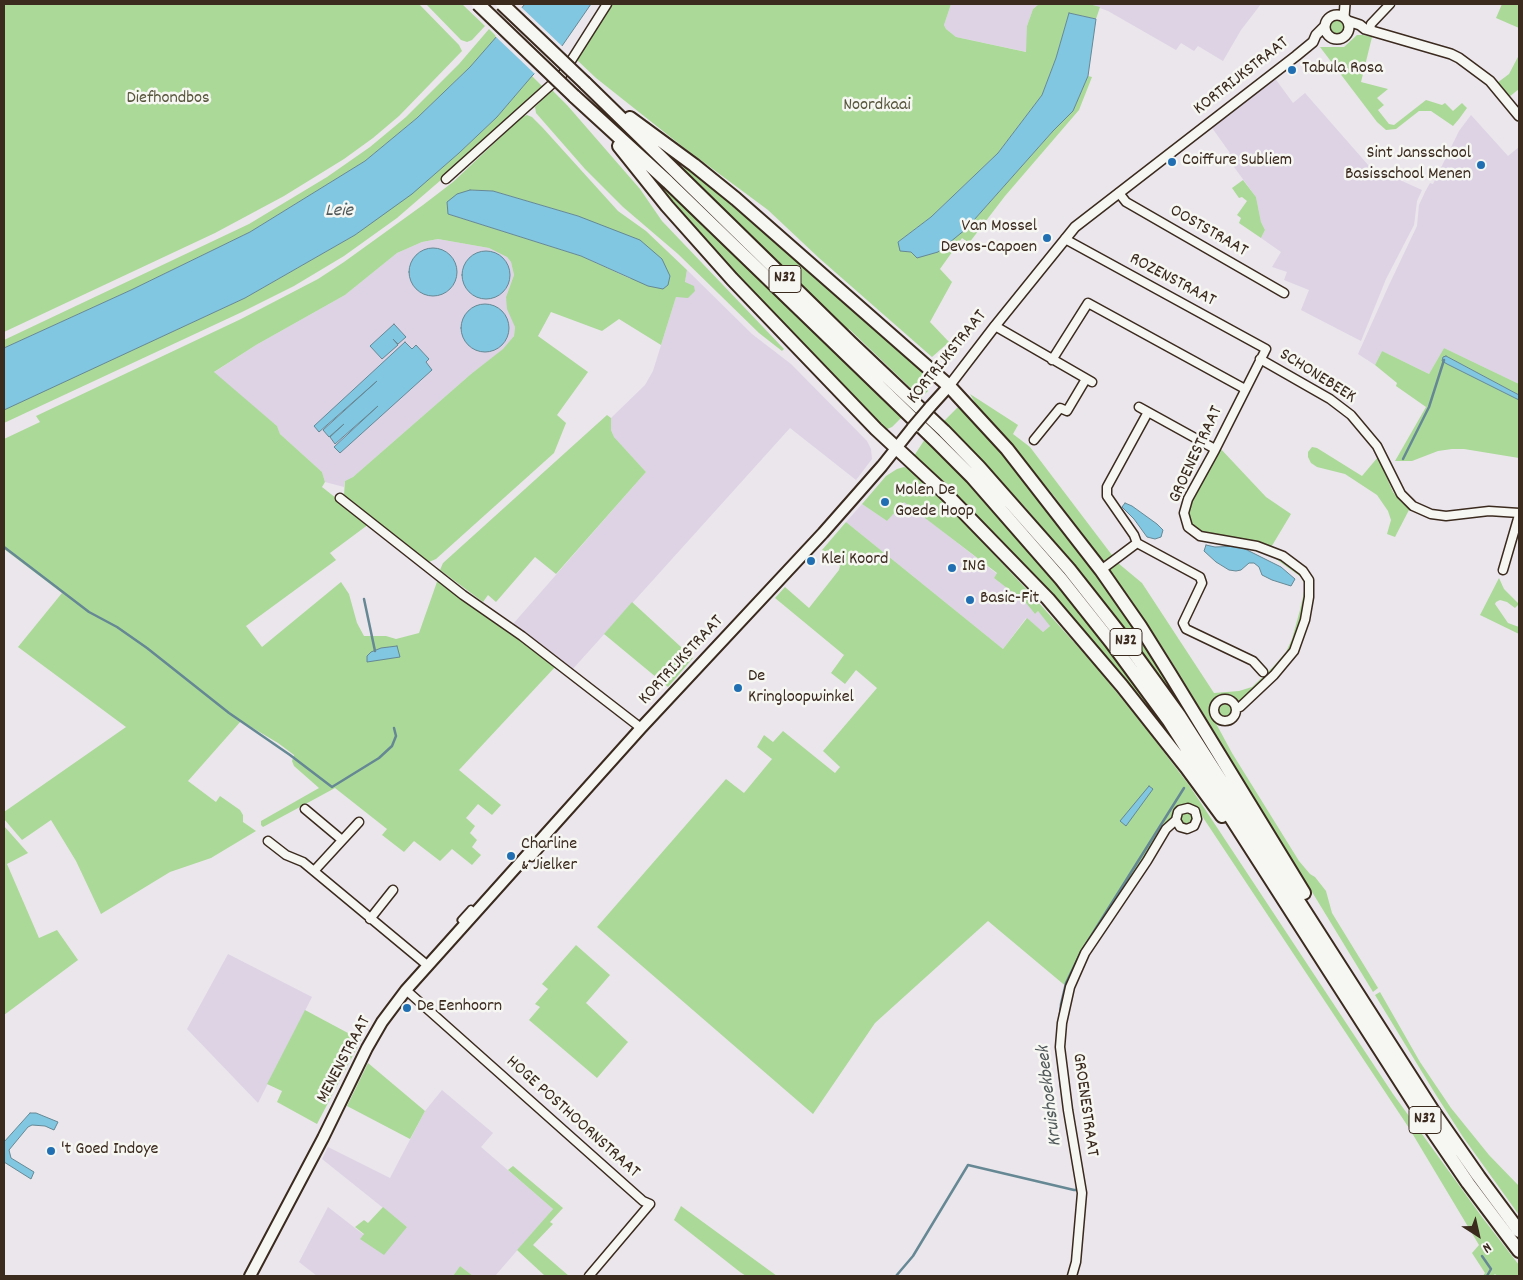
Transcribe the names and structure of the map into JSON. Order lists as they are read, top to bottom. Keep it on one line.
{"streets":{"highway":["N32"],"main road":["KORTRIJKSTRAAT","MENENSTRAAT"],"street":["OOSTSTRAAT","ROZENSTRAAT","SCHONEBEEK","GROENESTRAAT","HOGE POSTHOORNSTRAAT"]},"crossings":[["KORTRIJKSTRAAT","OOSTSTRAAT"],["KORTRIJKSTRAAT","ROZENSTRAAT"],["KORTRIJKSTRAAT","MENENSTRAAT"],["ROZENSTRAAT","GROENESTRAAT"],["SCHONEBEEK","GROENESTRAAT"],["MENENSTRAAT","HOGE POSTHOORNSTRAAT"]],"water":["Leie","Kruishoekbeek"],"parks":["Diefhondbos","Noordkaai"],"places":["Tabula Rosa","Coiffure Subliem","Sint Jansschool Basisschool Menen","Van Mossel Devos-Capoen","Molen De Goede Hoop","Klei Koord","ING","Basic-Fit","De Kringloopwinkel","Charline & Jielker","De Eenhoorn","'t Goed Indoye"],"north":"bottom right"}
